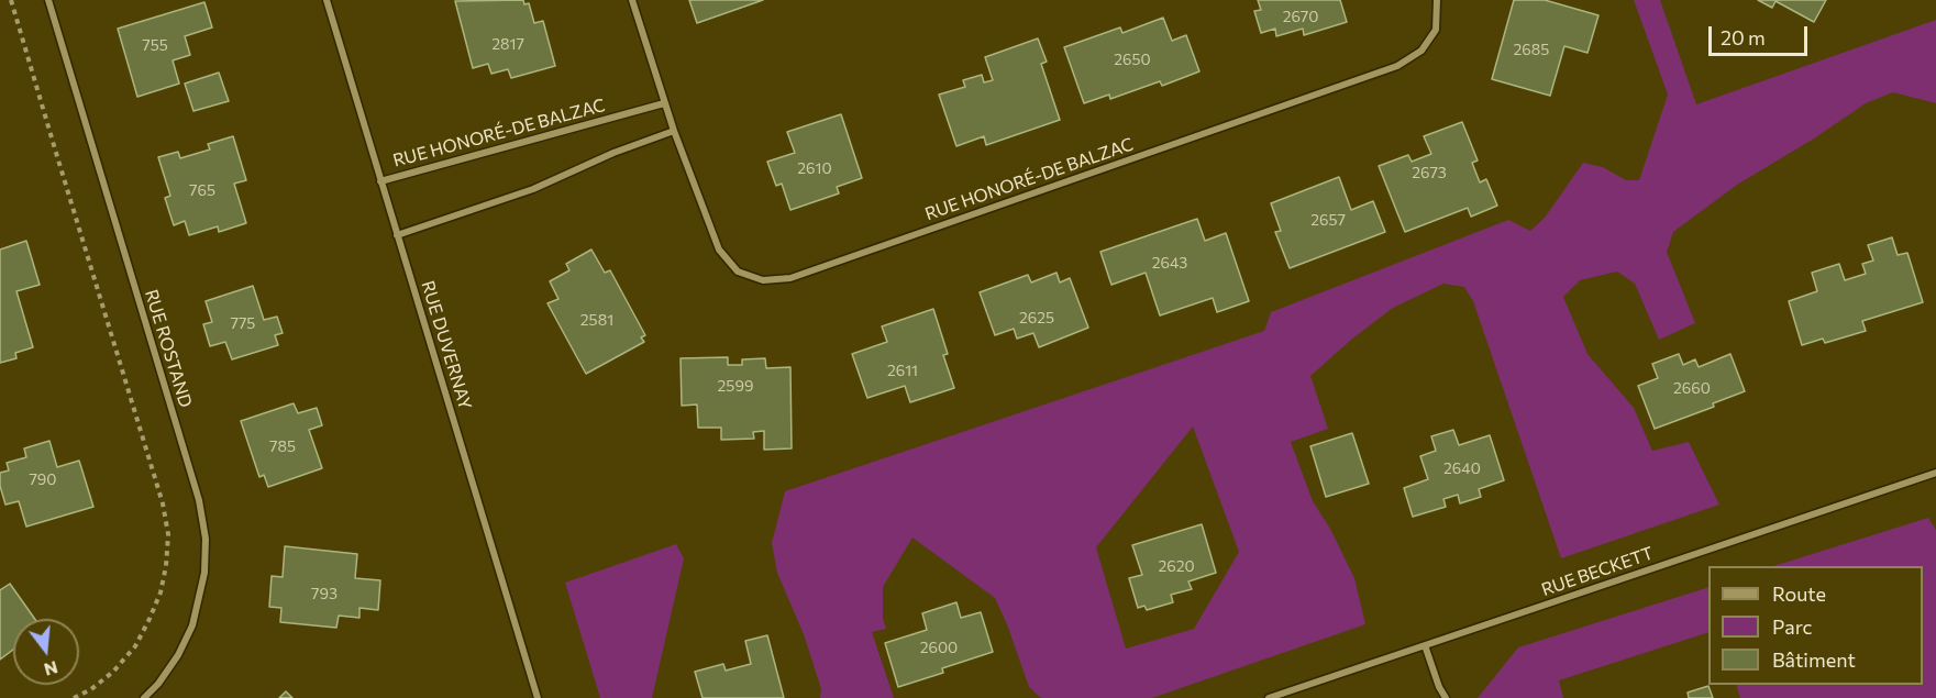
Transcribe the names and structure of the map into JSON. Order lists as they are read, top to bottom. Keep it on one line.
{"streets":{"street":["RUE HONORÉ-DE BALZAC","RUE DUVERNAY","RUE ROSTAND","RUE BECKETT"]},"crossings":[["RUE HONORÉ-DE BALZAC","RUE DUVERNAY"]],"house_numbers":["2670","2817","755","2685","2650","2610","2673","765","2657","2643","2625","2581","775","2611","2599","2660","785","2640","790","2620","793","2600"],"legend":["Route","Parc","Bâtiment"],"scale_bar":"20 m","north":"bottom"}
